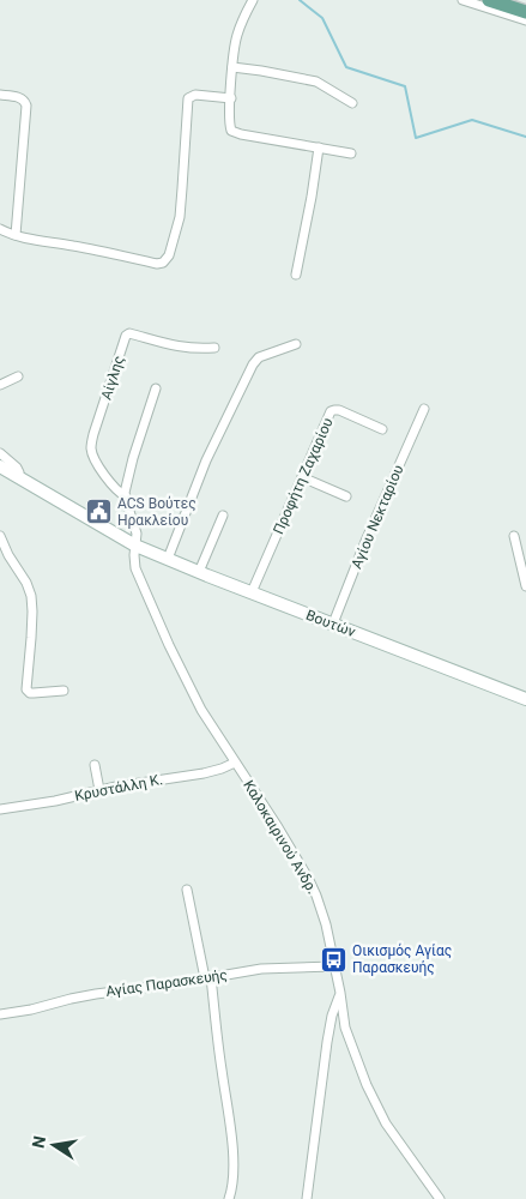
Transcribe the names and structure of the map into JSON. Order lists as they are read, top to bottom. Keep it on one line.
{"streets":{"main road":["Βουτών"],"street":["Αίγλης","Προφήτη Ζαχαρίου","Αγίου Νεκταρίου","Κρυστάλλη Κ.","Καλοκαιρινού Ανδρ.","Αγίας Παρασκευής"]},"crossings":[["Αίγλης","Καλοκαιρινού Ανδρ."],["Προφήτη Ζαχαρίου","Βουτών"],["Αγίου Νεκταρίου","Βουτών"],["Βουτών","Καλοκαιρινού Ανδρ."],["Κρυστάλλη Κ.","Καλοκαιρινού Ανδρ."],["Καλοκαιρινού Ανδρ.","Αγίας Παρασκευής"]],"places":{"public building":["ACS Βούτες Ηρακλείου"],"bus stop":["Οικισμός Αγίας Παρασκευής"]},"north":"left"}
